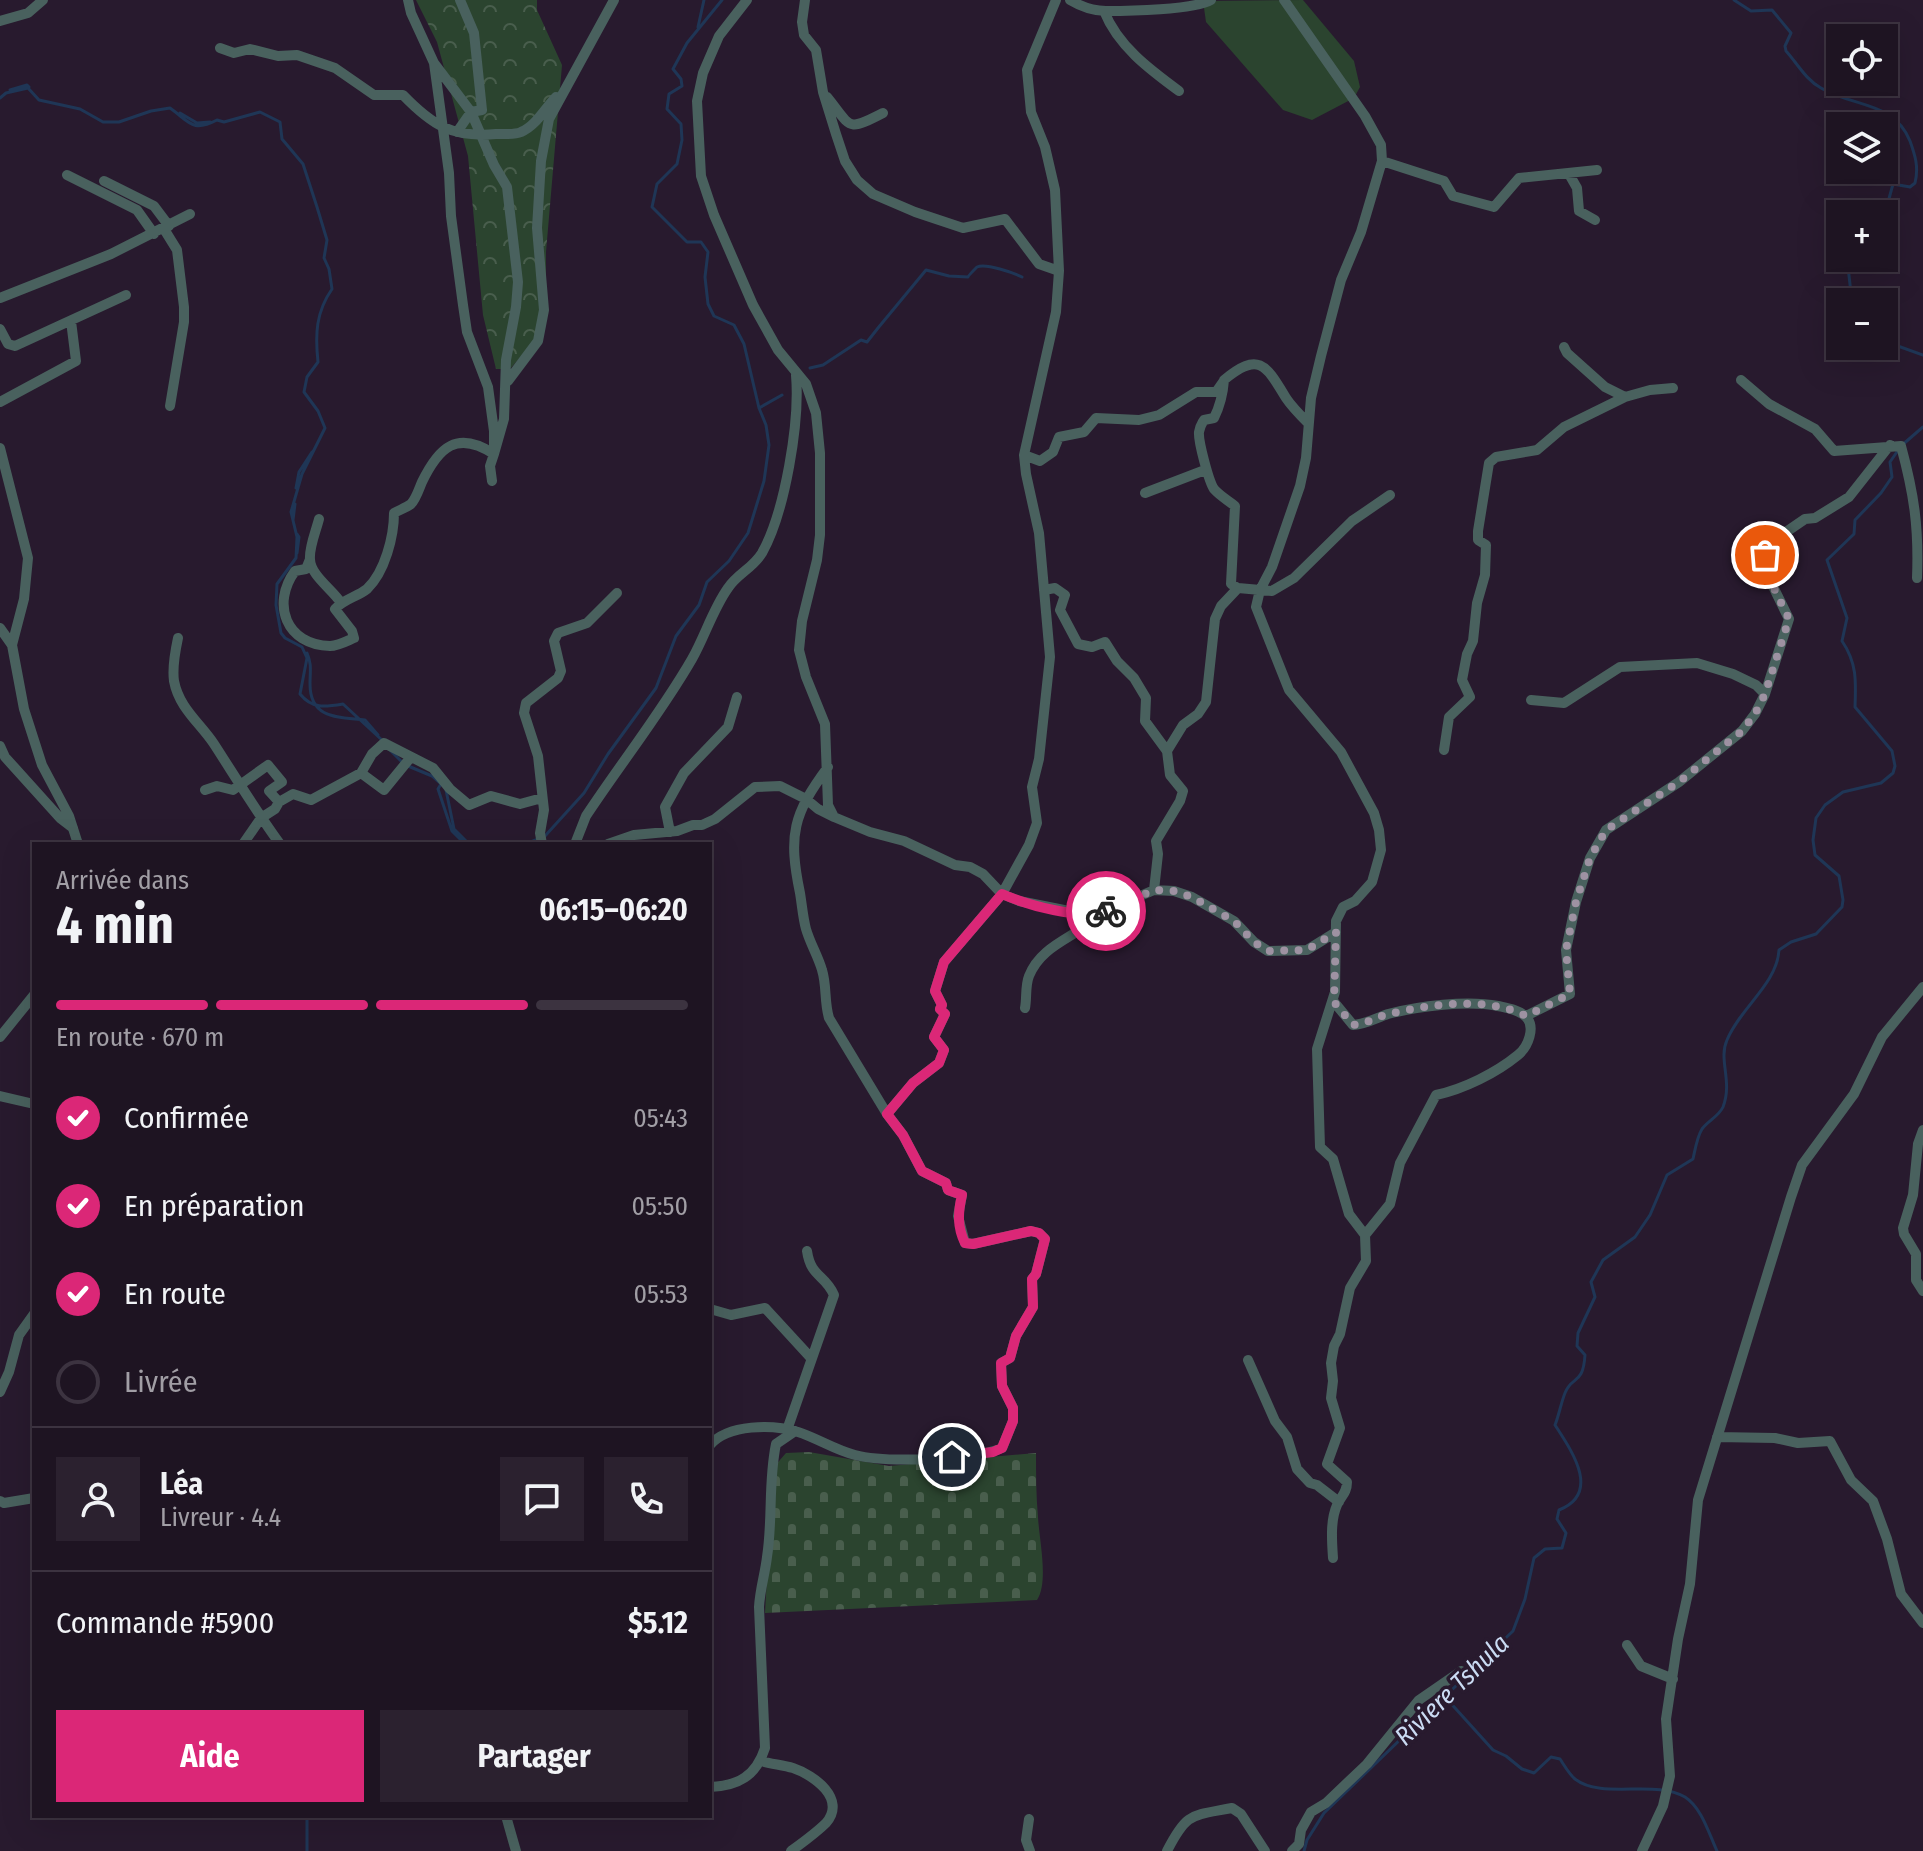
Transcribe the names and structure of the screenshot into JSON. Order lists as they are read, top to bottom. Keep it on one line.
{"water":["Riviere Tshula"],"page":{"map_buttons":["+","−"],"heading":["4 min","Arrivée dans","06:15–06:20"],"panel":["Léa","Livreur · 4.4","Commande #5900","$5.12"],"bar":"En route · 670 m","list":[["Confirmée","05:43"],["En préparation","05:50"],["En route","05:53"],"Livrée"],"buttons":["Aide","Partager"]}}
